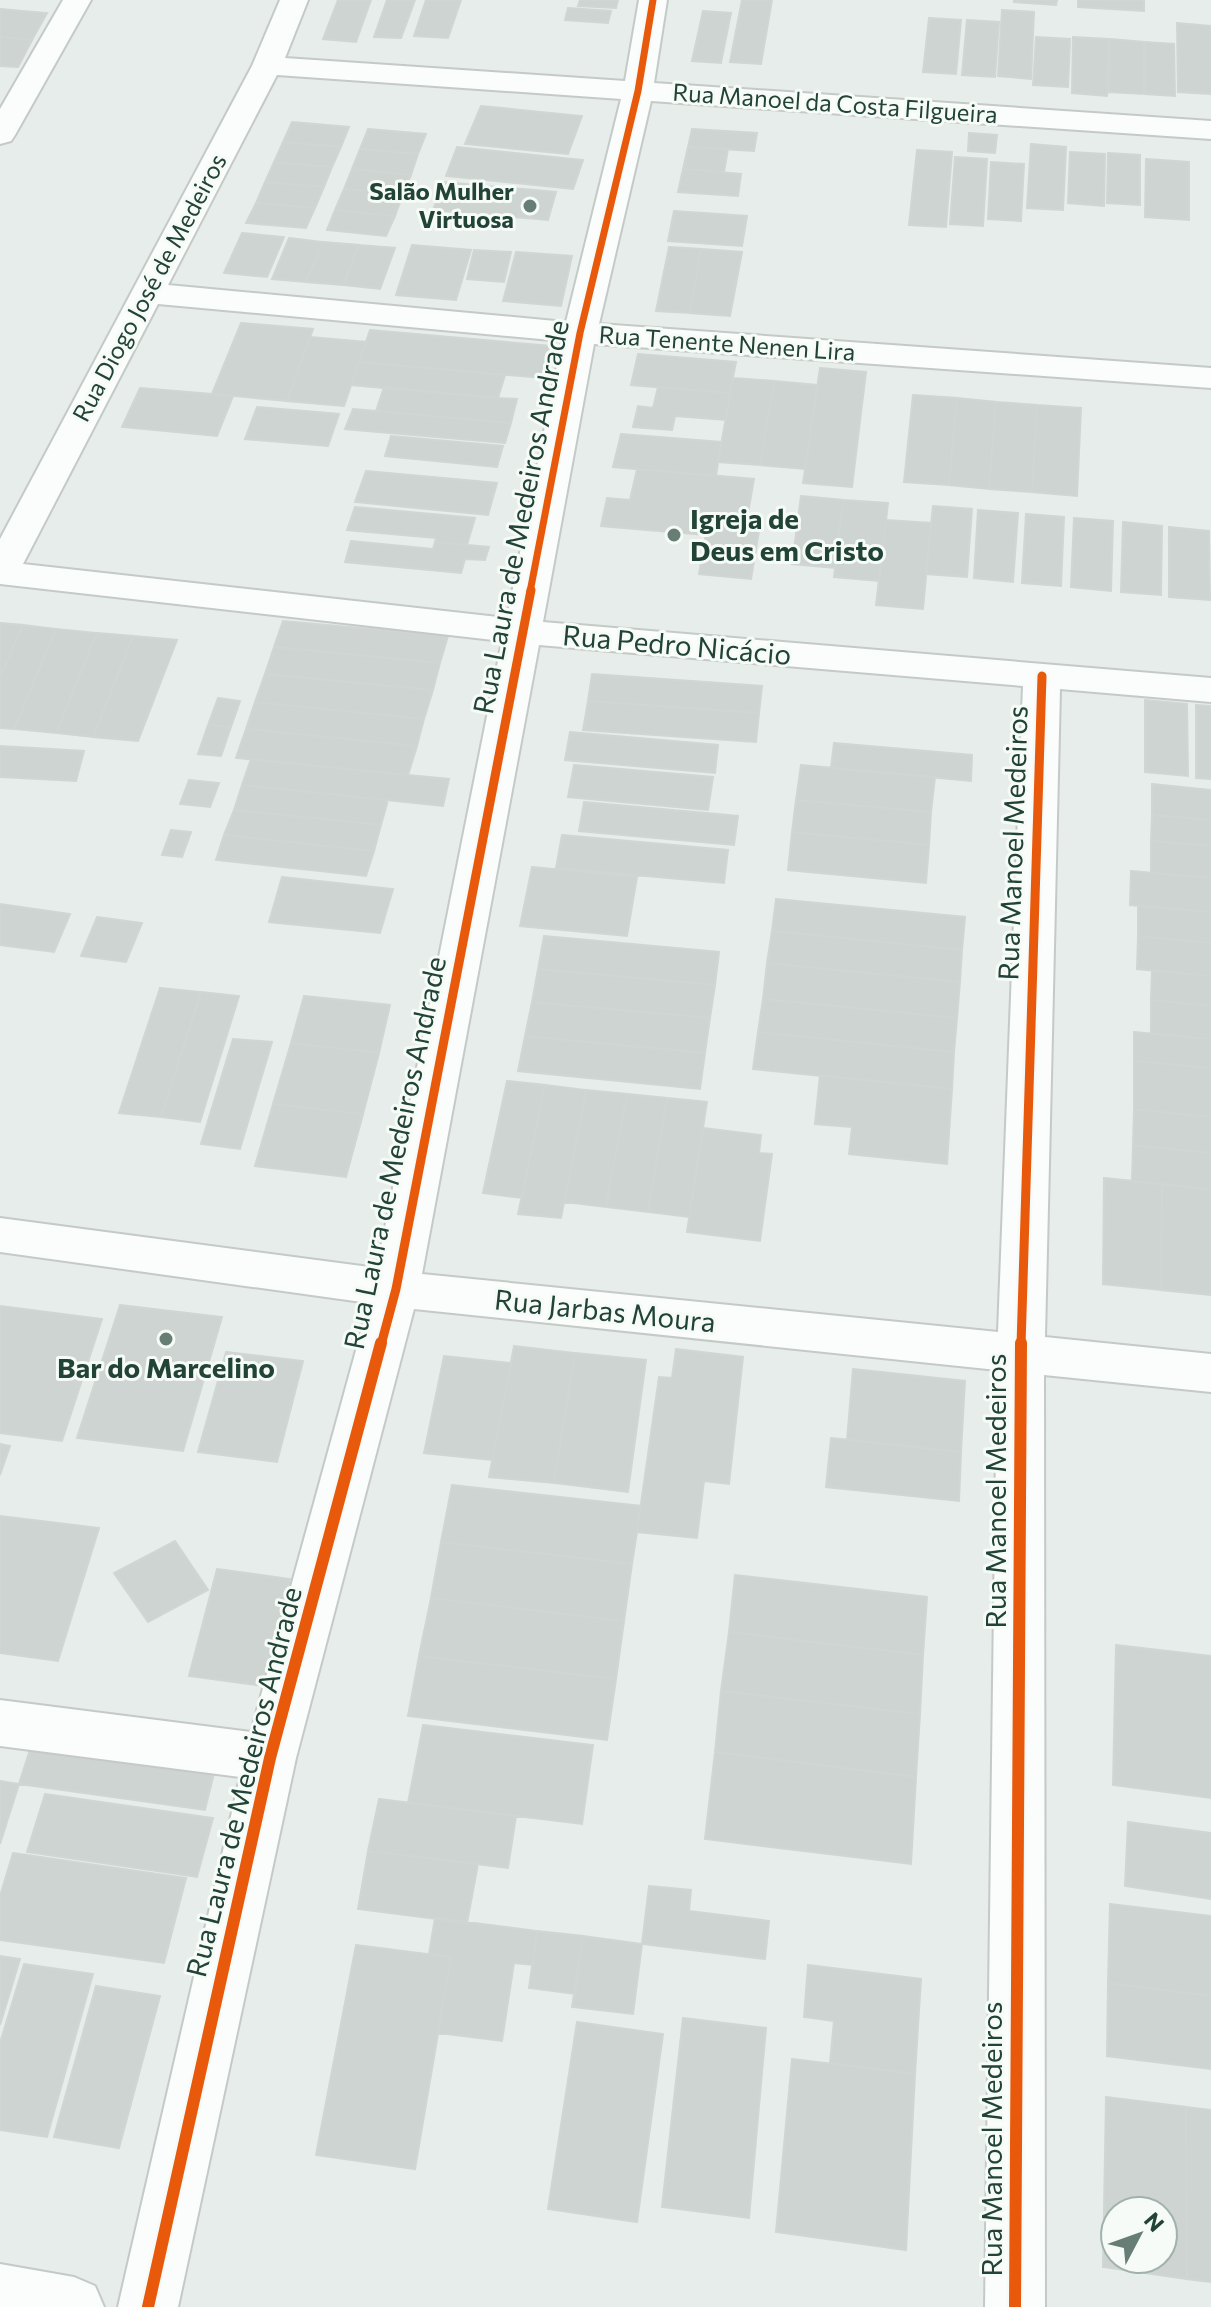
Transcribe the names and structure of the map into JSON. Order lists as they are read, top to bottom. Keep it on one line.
{"streets":{"street":["Rua Manoel da Costa Filgueira","Rua Diogo José de Medeiros","Rua Tenente Nenen Lira","Rua Laura de Medeiros Andrade","Rua Pedro Nicácio","Rua Manoel Medeiros","Rua Jarbas Moura"]},"crossings":[["Rua Manoel da Costa Filgueira","Rua Diogo José de Medeiros"],["Rua Manoel da Costa Filgueira","Rua Laura de Medeiros Andrade"],["Rua Diogo José de Medeiros","Rua Tenente Nenen Lira"],["Rua Diogo José de Medeiros","Rua Pedro Nicácio"],["Rua Tenente Nenen Lira","Rua Laura de Medeiros Andrade"],["Rua Laura de Medeiros Andrade","Rua Pedro Nicácio"],["Rua Laura de Medeiros Andrade","Rua Jarbas Moura"],["Rua Pedro Nicácio","Rua Manoel Medeiros"],["Rua Manoel Medeiros","Rua Jarbas Moura"]],"places":["Salão Mulher Virtuosa","Igreja de Deus em Cristo","Bar do Marcelino"],"north":"top right"}
